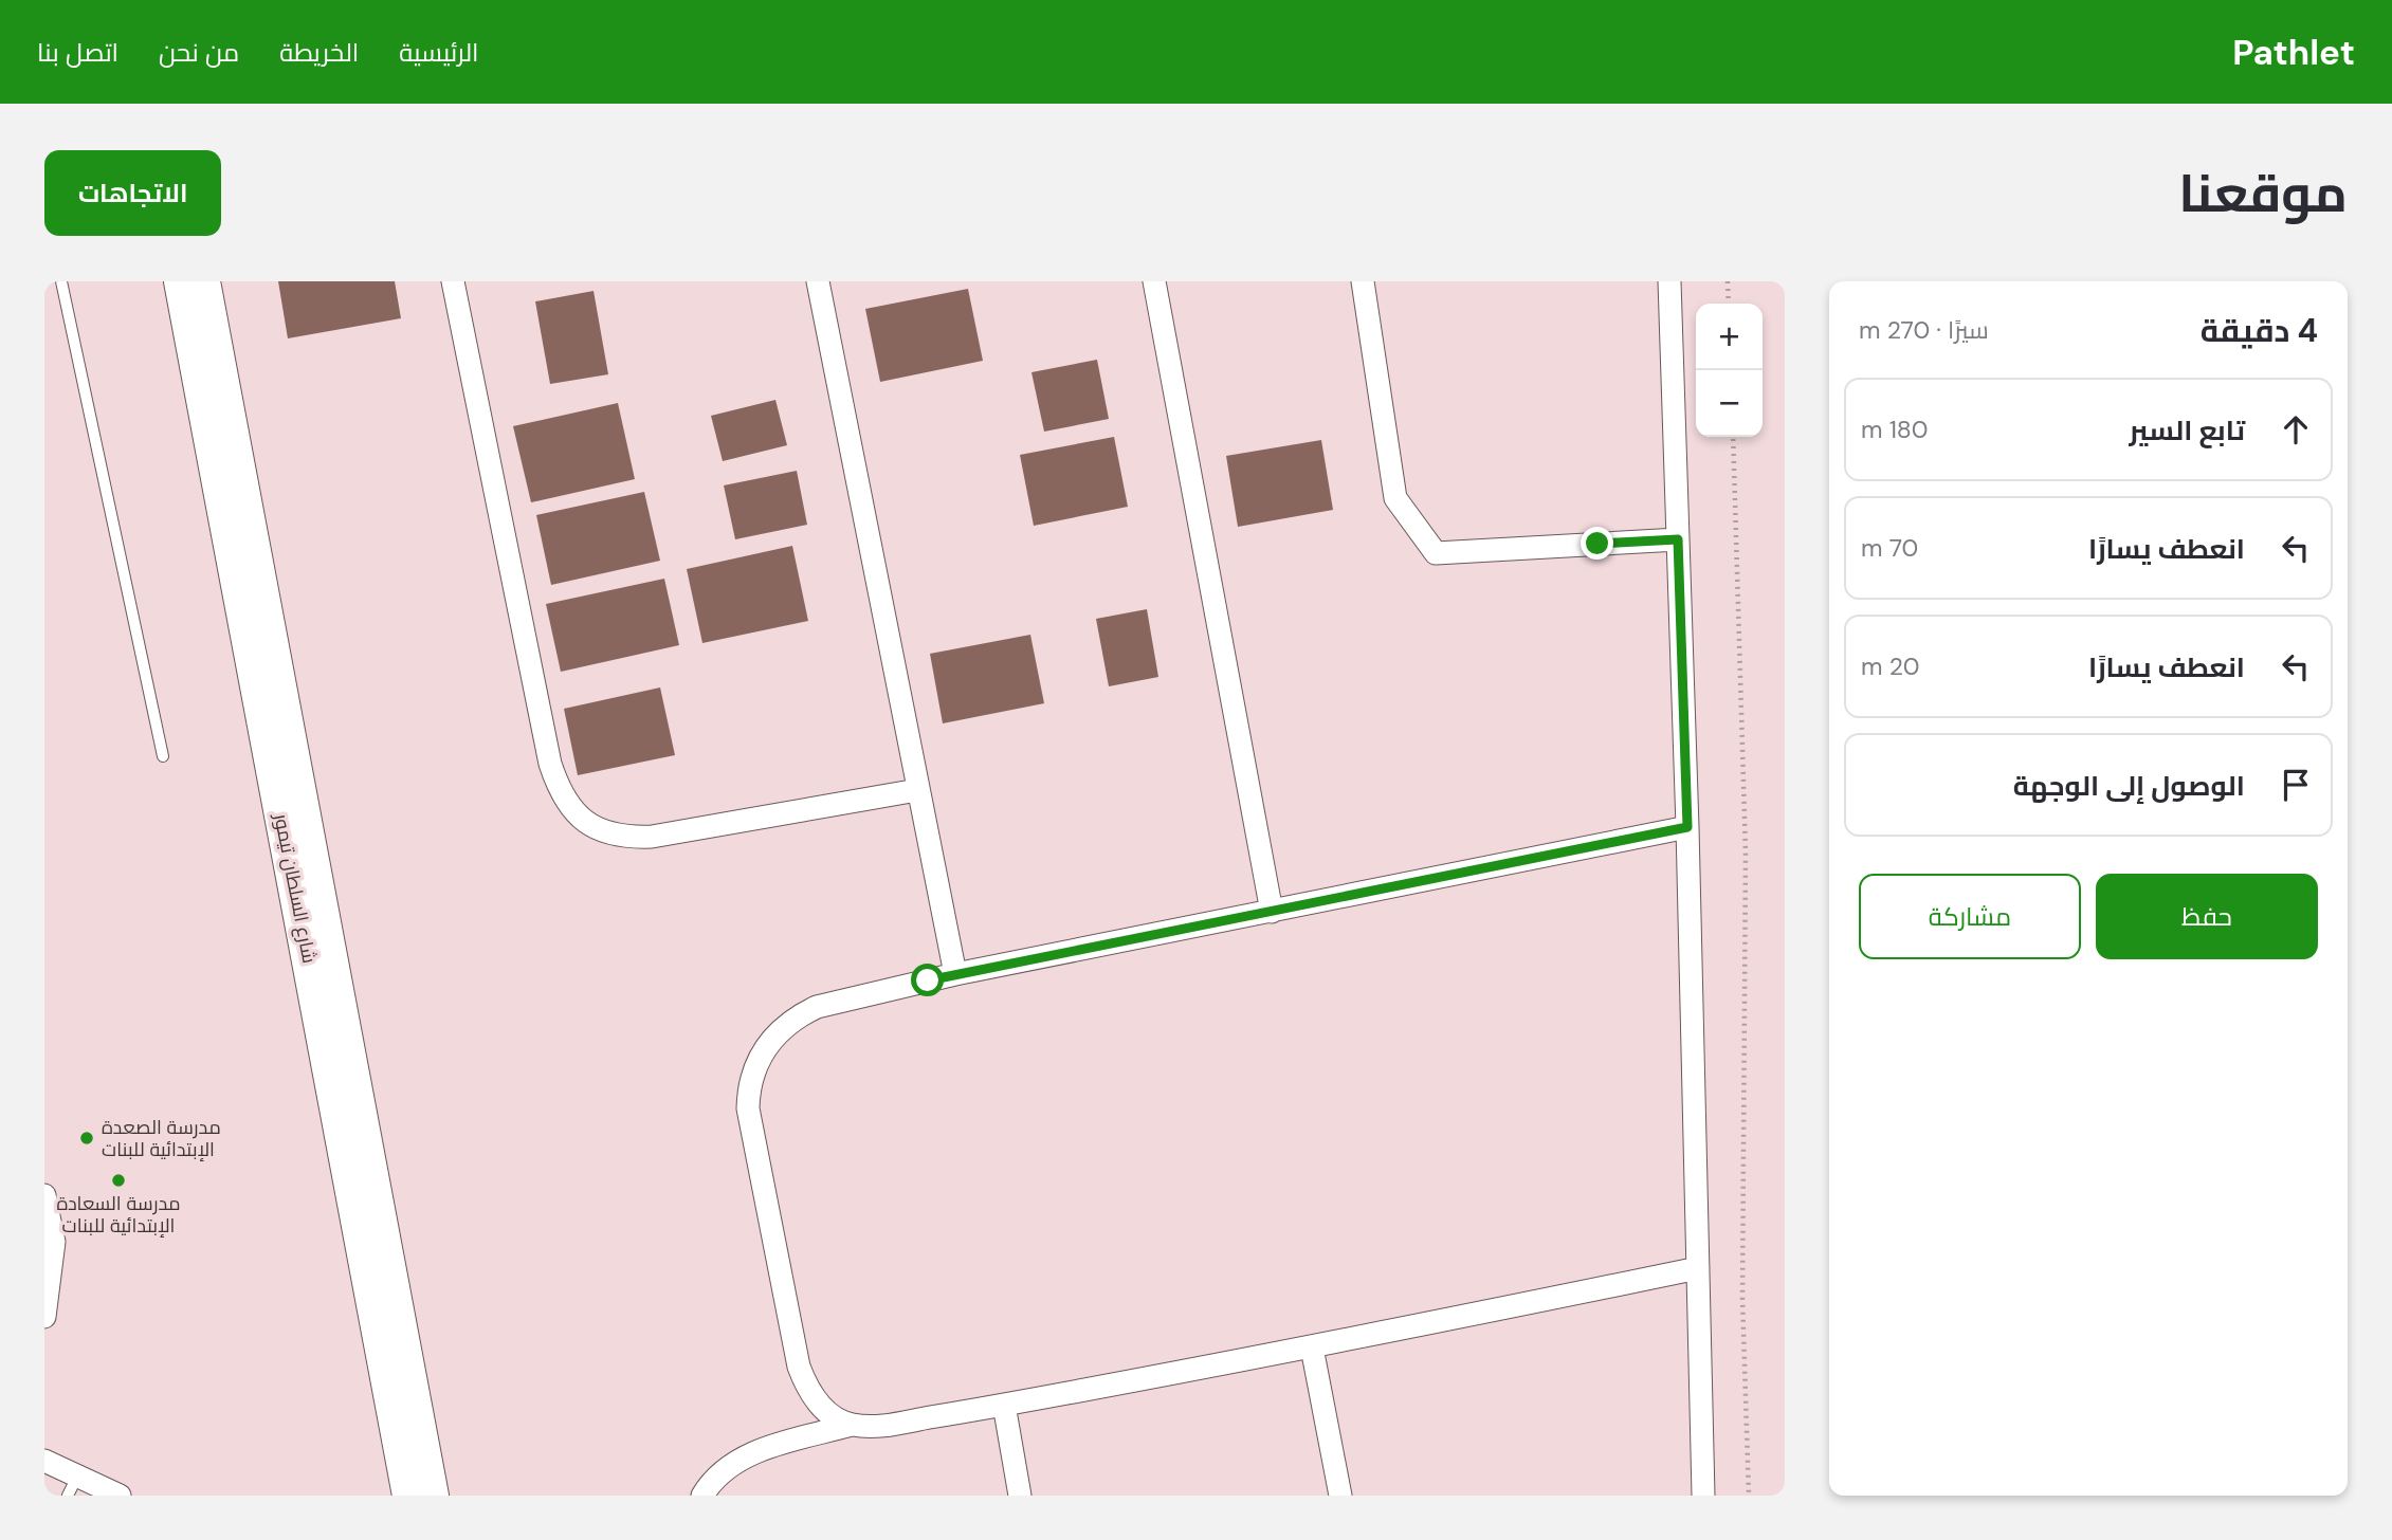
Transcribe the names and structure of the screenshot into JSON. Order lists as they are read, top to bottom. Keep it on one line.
{"streets":{"main road":["شارع السلطان تيمور"]},"places":["مدرسة الصعدة الإبتدائية للبنات","مدرسة السعادة الإبتدائية للبنات"],"page":{"header":"Pathlet","nav":["الرئيسية","الخريطة","من نحن","اتصل بنا"],"title":"موقعنا","buttons":["الاتجاهات",["حفظ","مشاركة"]],"heading":["4 دقيقة","سيرًا · 270 m"],"map_buttons":["+","−"],"list":[["تابع السير","180 m"],["انعطف يسارًا","70 m"],["انعطف يسارًا","20 m"],"الوصول إلى الوجهة"]}}
